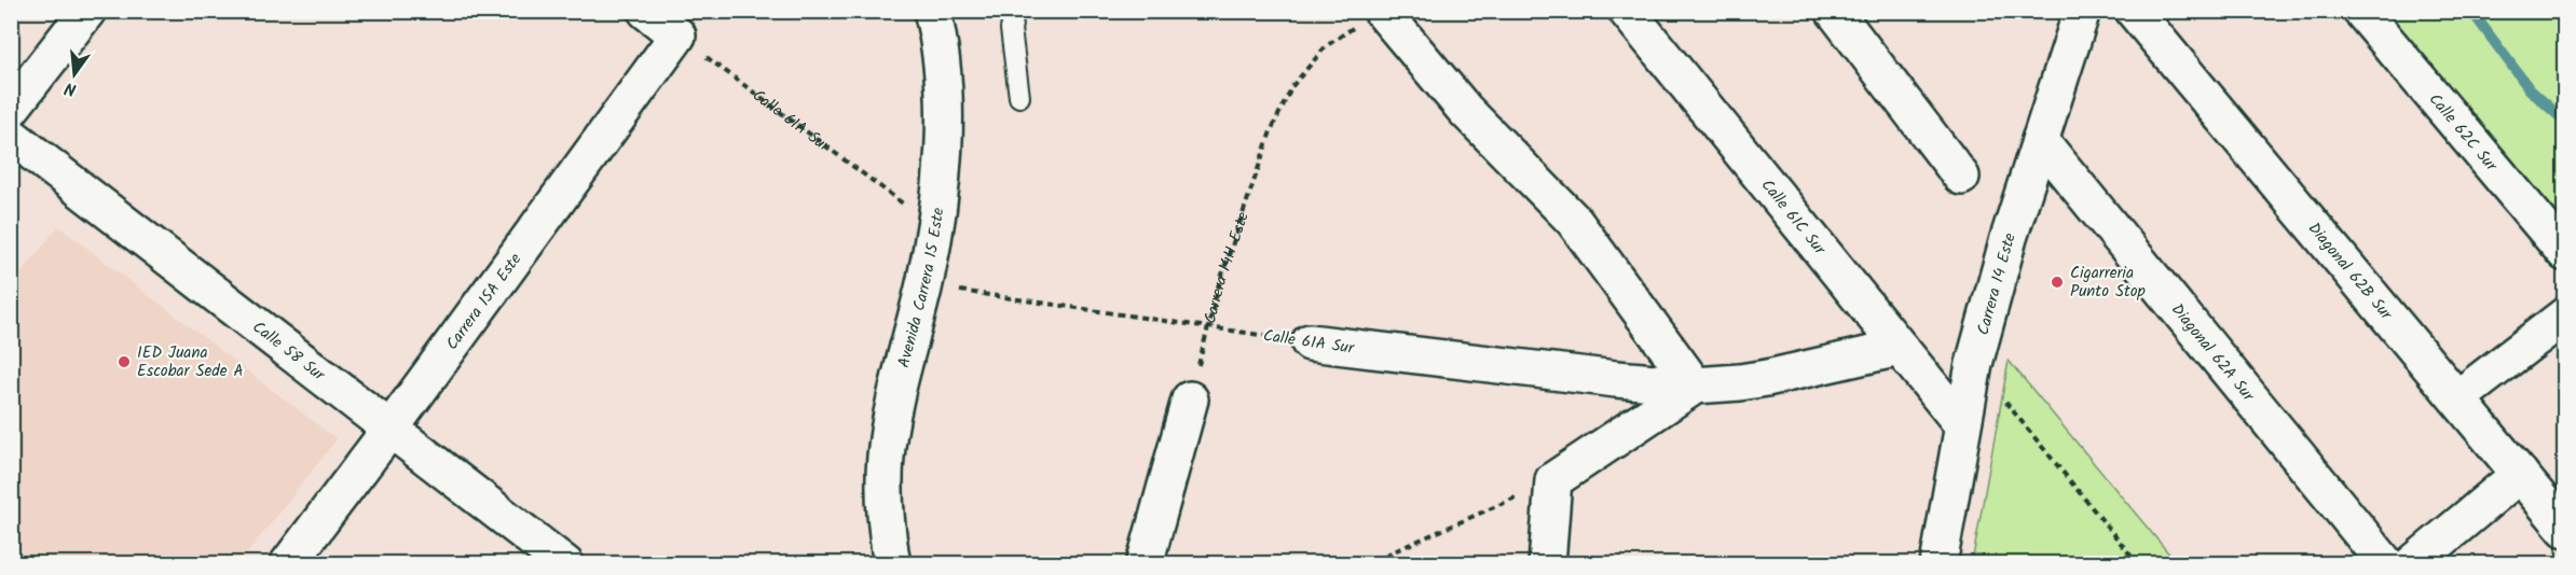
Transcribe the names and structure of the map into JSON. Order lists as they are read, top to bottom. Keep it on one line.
{"streets":{"street":["Calle 61A Sur","Calle 62C Sur","Calle 61C Sur","Diagonal 62B Sur","Carrera 14 Este","Avenida Carrera 15 Este","Carrera 15A Este","Calle 58 Sur","Diagonal 62A Sur"],"path":["Carrera 14H Este"]},"crossings":[["Calle 61A Sur","Calle 61C Sur"],["Calle 61A Sur","Carrera 14H Este"],["Calle 61A Sur","Avenida Carrera 15 Este"],["Calle 61A Sur","Carrera 15A Este"],["Calle 61C Sur","Carrera 14 Este"],["Carrera 14 Este","Diagonal 62A Sur"],["Carrera 15A Este","Calle 58 Sur"]],"places":["Cigarreria Punto Stop","IED Juana Escobar Sede A"],"north":"bottom"}
